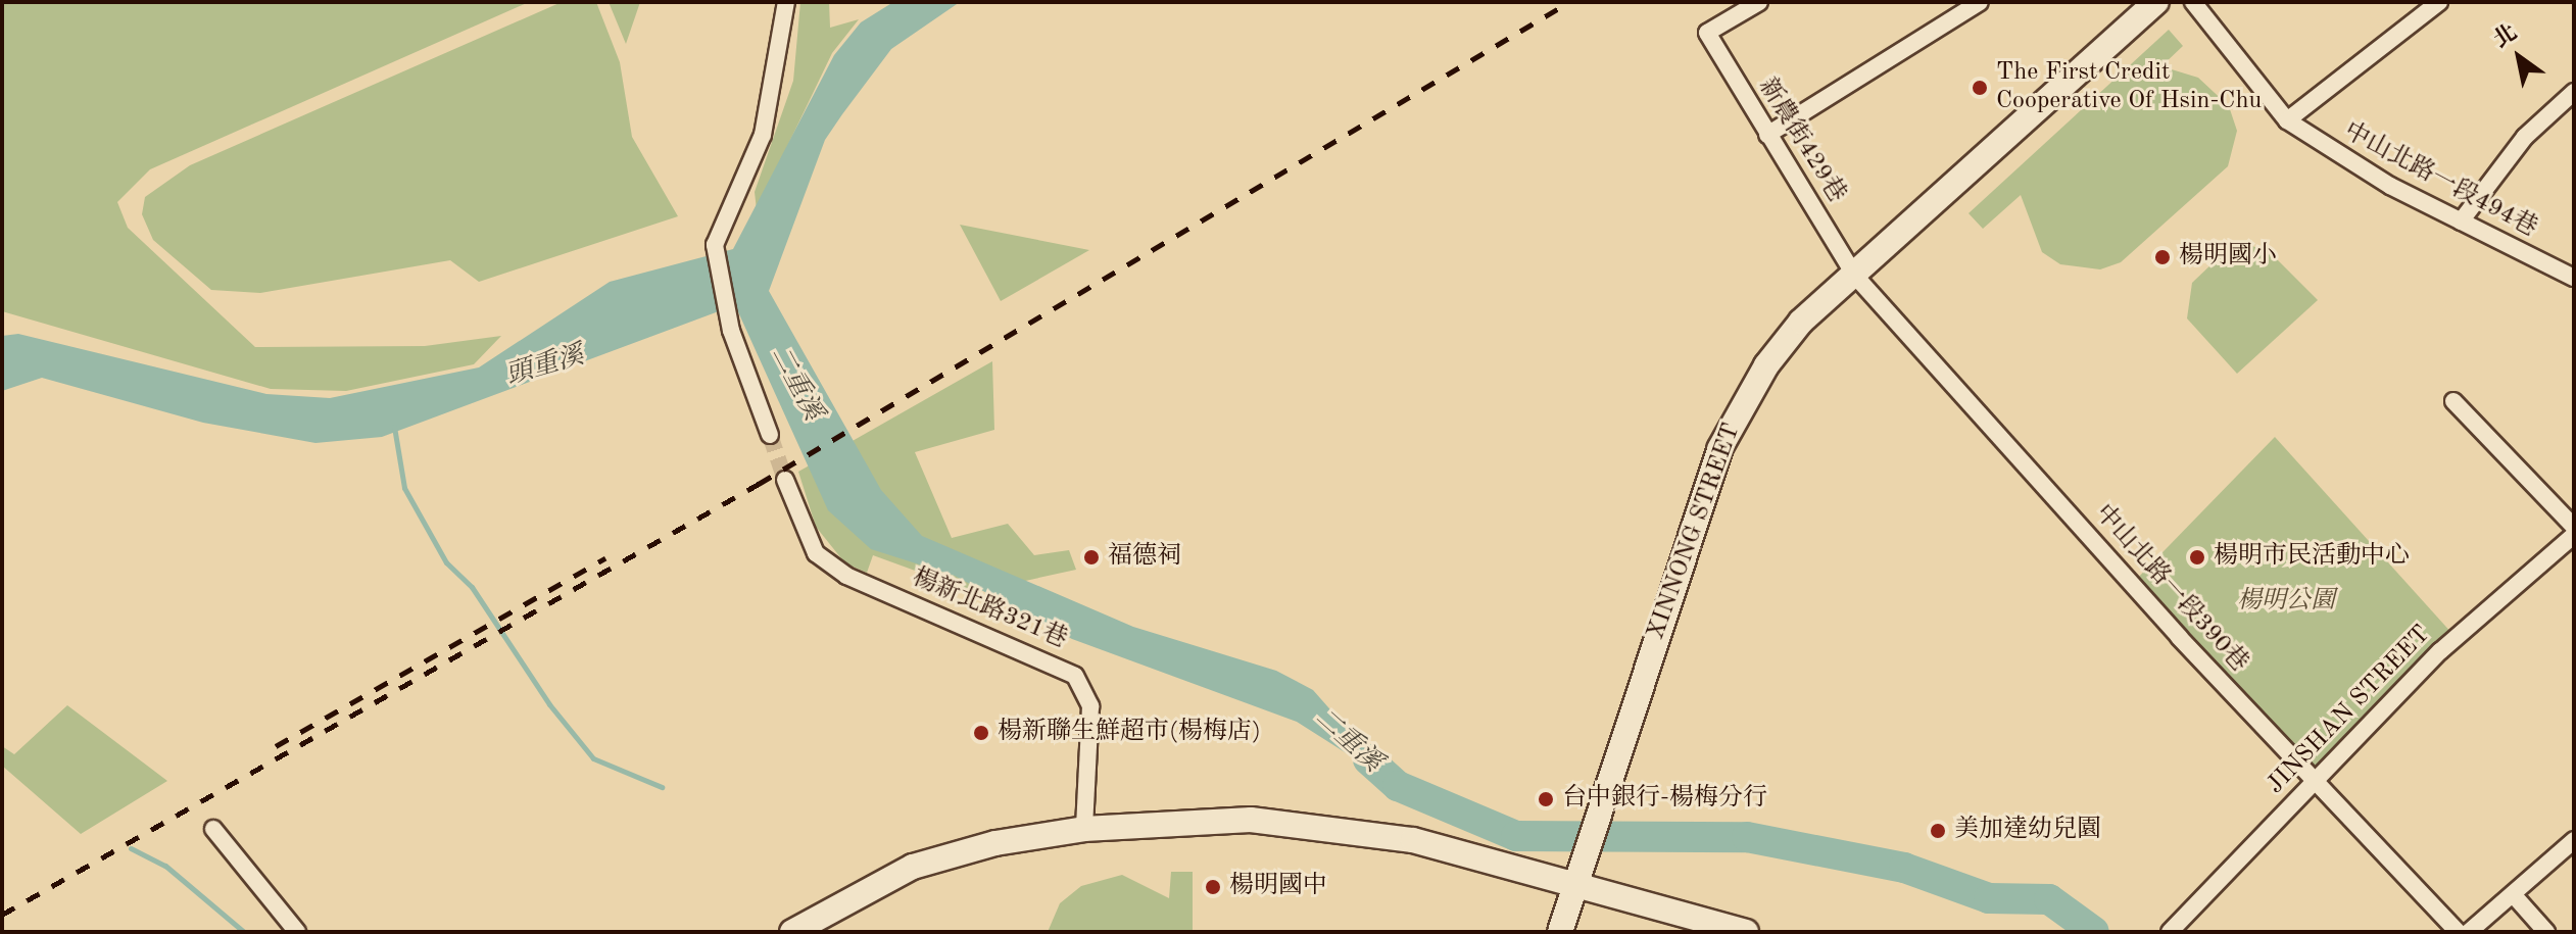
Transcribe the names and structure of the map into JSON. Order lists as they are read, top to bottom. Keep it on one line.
{"streets":{"street":["新農街429巷","中山北路一段494巷","XINNONG STREET","中山北路一段390巷","楊新北路321巷","JINSHAN STREET"]},"crossings":[["新農街429巷","XINNONG STREET"],["新農街429巷","中山北路一段390巷"],["XINNONG STREET","中山北路一段390巷"],["中山北路一段390巷","JINSHAN STREET"]],"water":["頭重溪","二重溪"],"parks":["楊明公園"],"places":["The First Credit Cooperative Of Hsin-Chu","楊明國小","福德祠","楊明市民活動中心","楊新聯生鮮超市(楊梅店)","台中銀行-楊梅分行","美加達幼兒園","楊明國中"],"north":"top left"}
